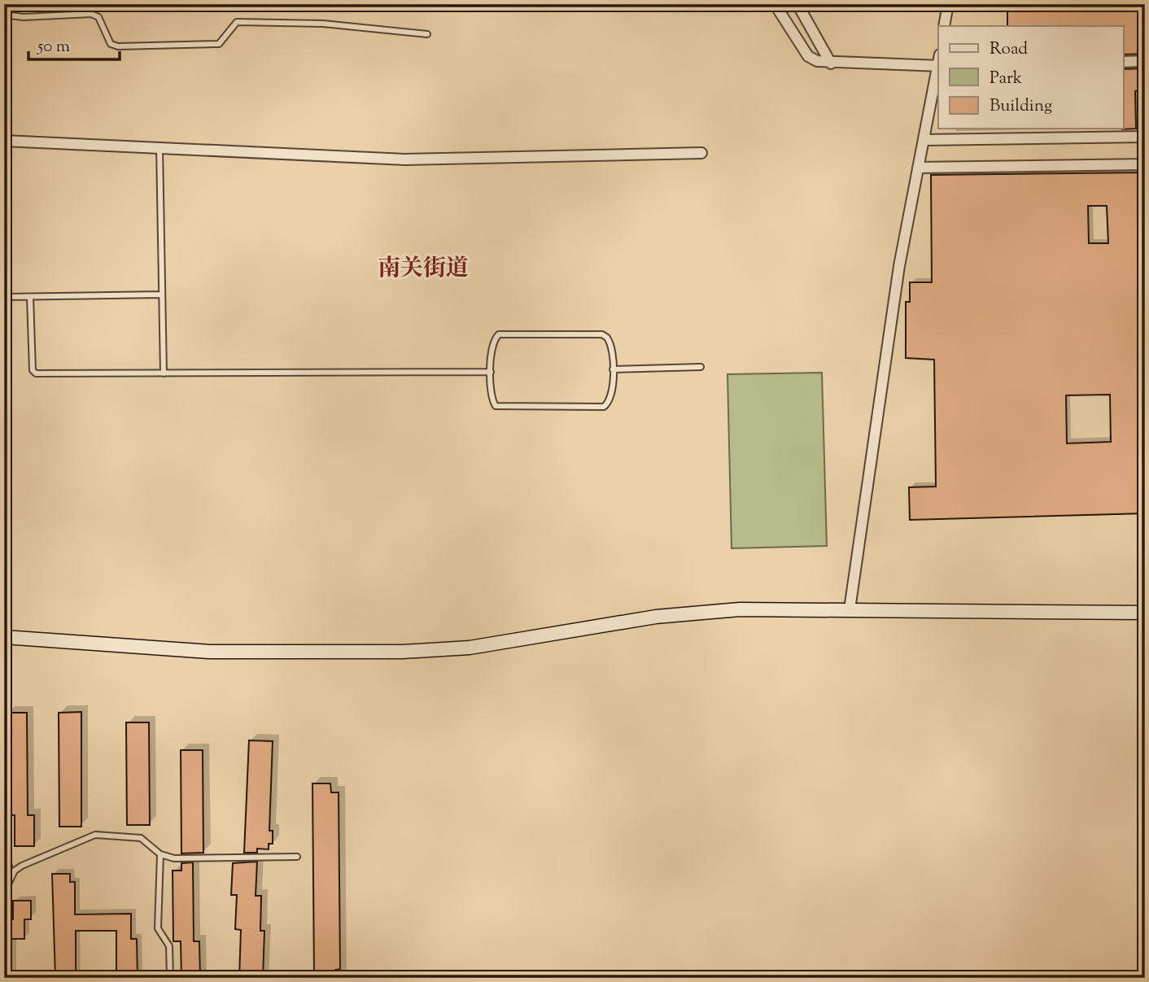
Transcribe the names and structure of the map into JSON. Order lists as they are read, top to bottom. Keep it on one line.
{"districts":["南关街道"],"legend":["Road","Park","Building"],"scale_bar":"50 m"}
